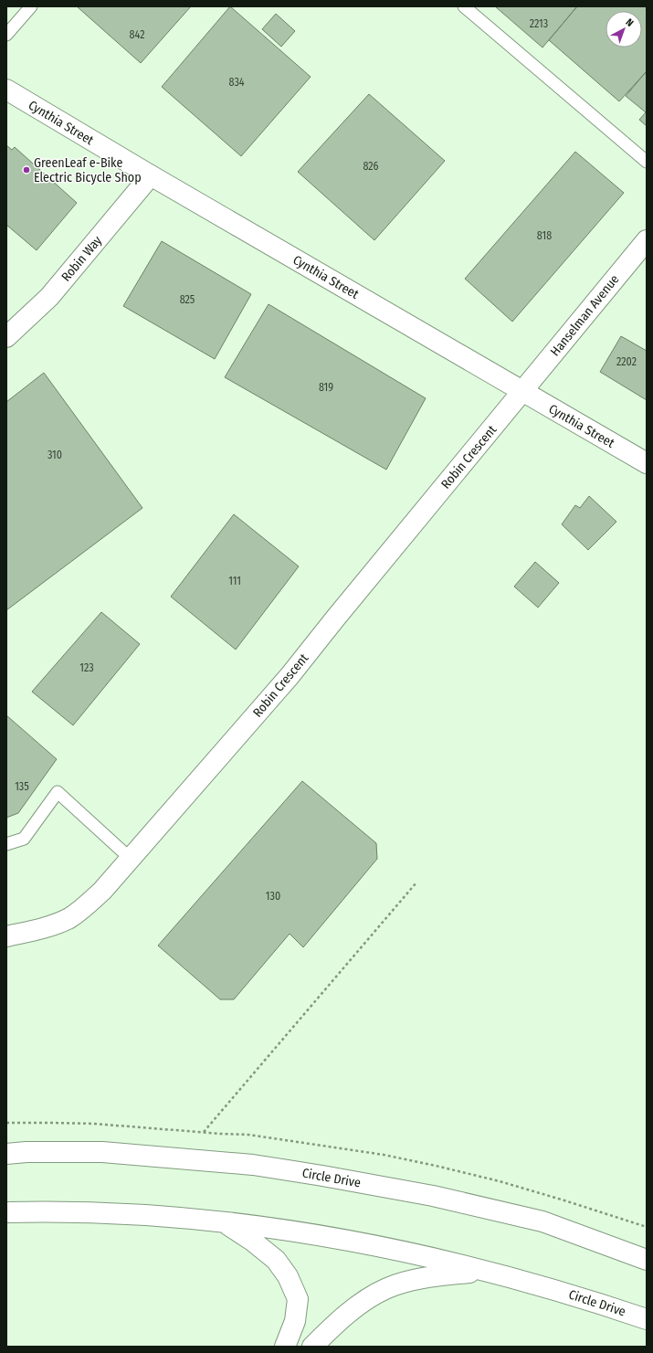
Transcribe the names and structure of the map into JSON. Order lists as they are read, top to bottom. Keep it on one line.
{"streets":{"main road":["Cynthia Street","Robin Way","Hanselman Avenue","Robin Crescent","Circle Drive"]},"crossings":[["Cynthia Street","Robin Way"],["Cynthia Street","Hanselman Avenue"],["Cynthia Street","Robin Crescent"],["Hanselman Avenue","Robin Crescent"]],"places":["GreenLeaf e-Bike Electric Bicycle Shop"],"house_numbers":["2213","842","834","826","818","825","2202","819","310","111","123","135","130"],"north":"top right"}
